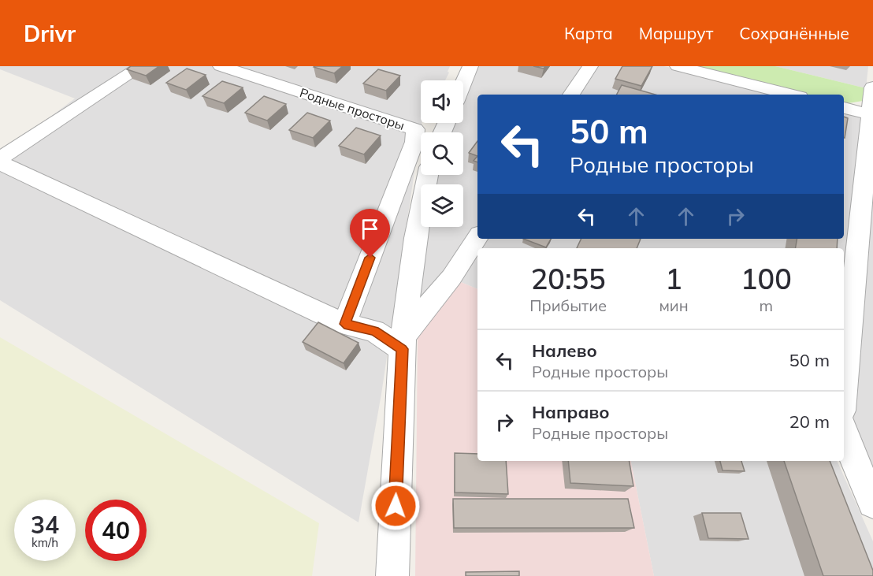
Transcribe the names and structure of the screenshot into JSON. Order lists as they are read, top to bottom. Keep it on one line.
{"streets":{"street":["Родные просторы"]},"page":{"header":"Drivr","nav":["Карта","Маршрут","Сохранённые"],"turn":["50 m","Родные просторы"],"eta":["20:55","Прибытие","1","мин","100","m"],"list":[{"name":"Налево","note":"Родные просторы","value":"50 m"},{"name":"Направо","note":"Родные просторы","value":"20 m"}],"speed":"34 km/h","limit":"40"}}
